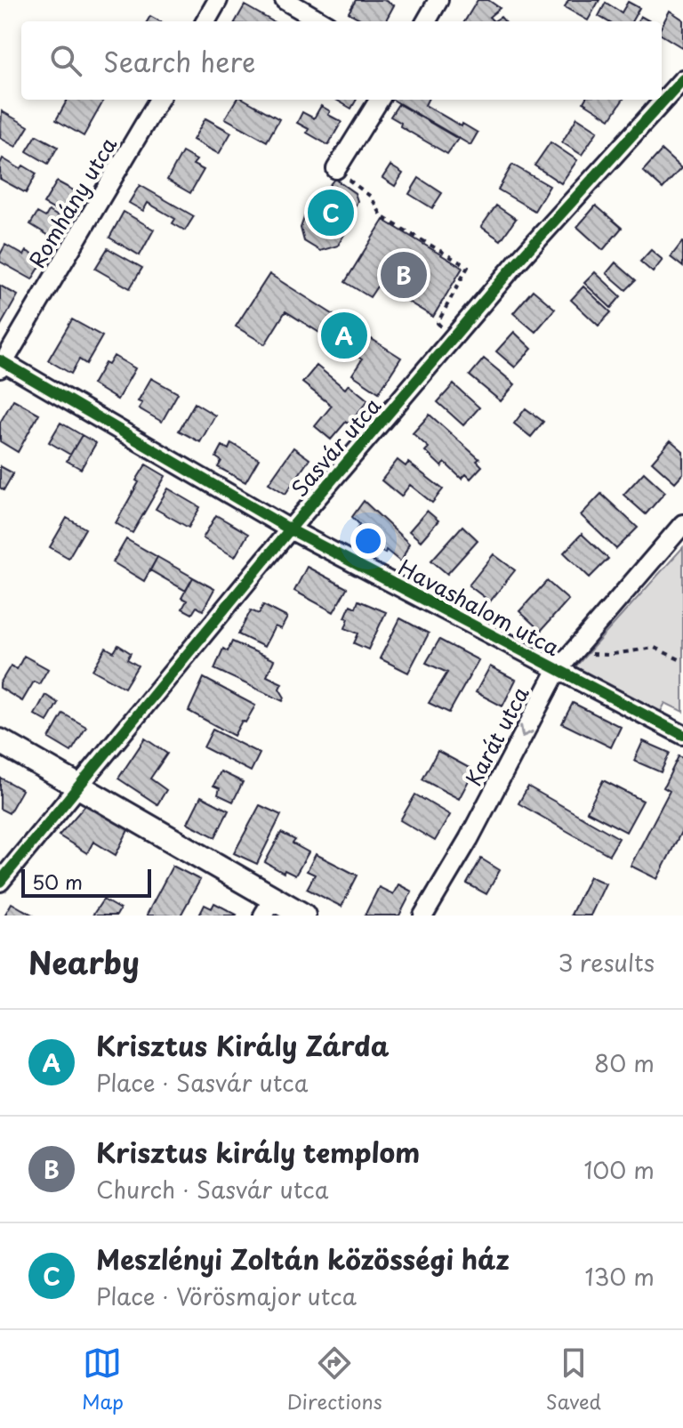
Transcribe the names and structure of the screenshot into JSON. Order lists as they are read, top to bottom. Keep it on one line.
{"streets":{"street":["Romhány utca","Sasvár utca","Havashalom utca","Karát utca"]},"crossings":[["Romhány utca","Havashalom utca"],["Sasvár utca","Havashalom utca"],["Havashalom utca","Karát utca"]],"one_way":["Karát utca"],"scale_bar":"50 m","page":{"search":"Search here","pins":["C","B","A"],"scale":"50 m","heading":["Nearby","3 results"],"list":[{"mark":"A","name":"Krisztus Király Zárda","note":"Place · Sasvár utca","value":"80 m"},{"mark":"B","name":"Krisztus király templom","note":"Church · Sasvár utca","value":"100 m"},{"mark":"C","name":"Meszlényi Zoltán közösségi ház","note":"Place · Vörösmajor utca","value":"130 m"}],"nav":["Map","Directions","Saved"]}}
